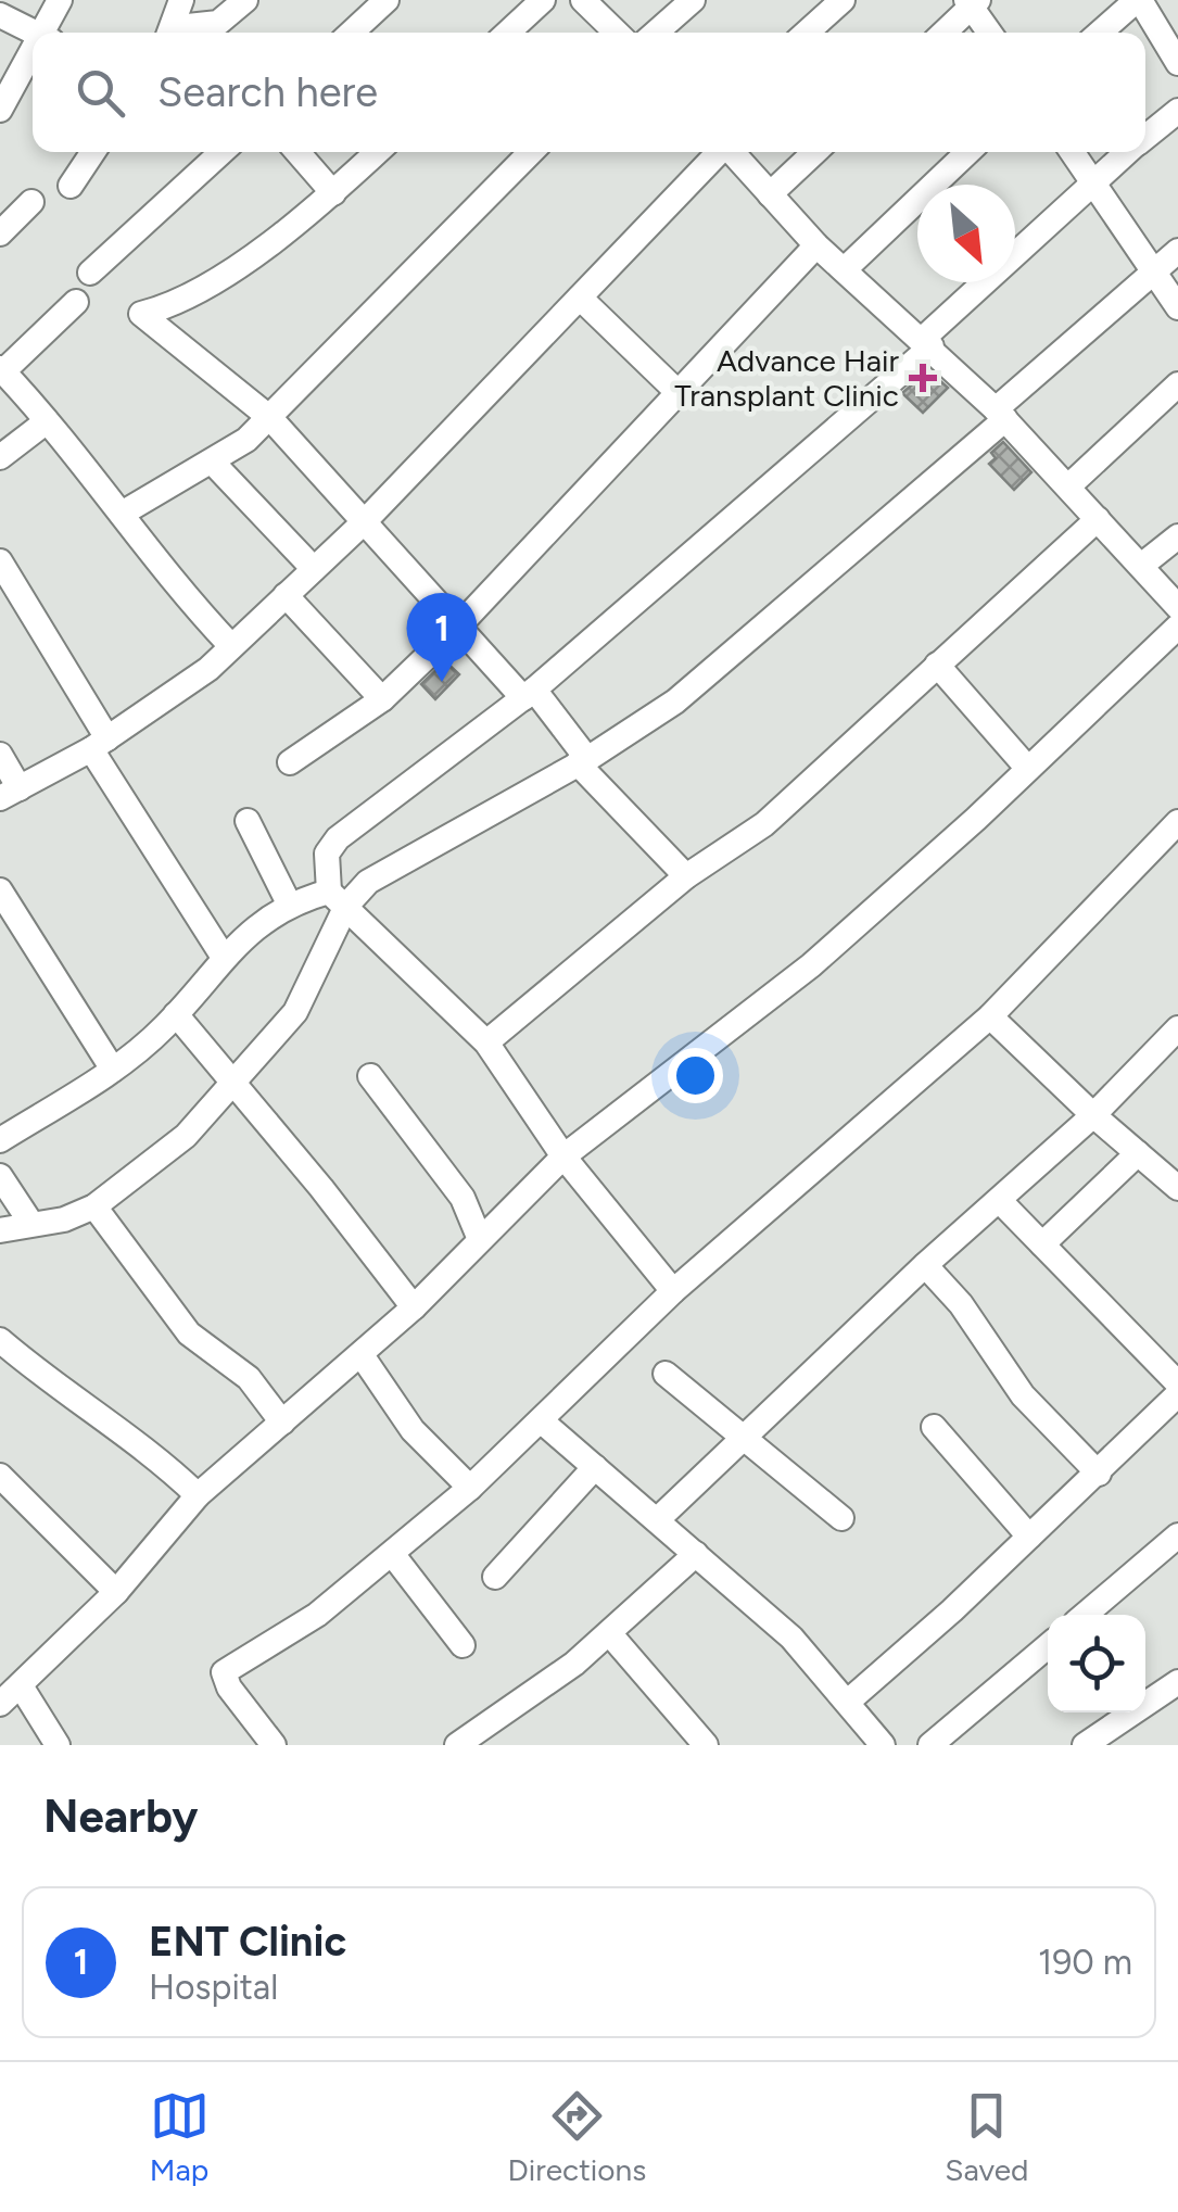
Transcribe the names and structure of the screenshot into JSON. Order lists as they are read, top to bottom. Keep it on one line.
{"places":{"health":["Advance Hair Transplant Clinic"]},"north":"bottom right","page":{"search":"Search here","pins":"1","heading":"Nearby","list":[{"mark":"1","name":"ENT Clinic","note":"Hospital","value":"190 m"}],"nav":["Map","Directions","Saved"]}}
